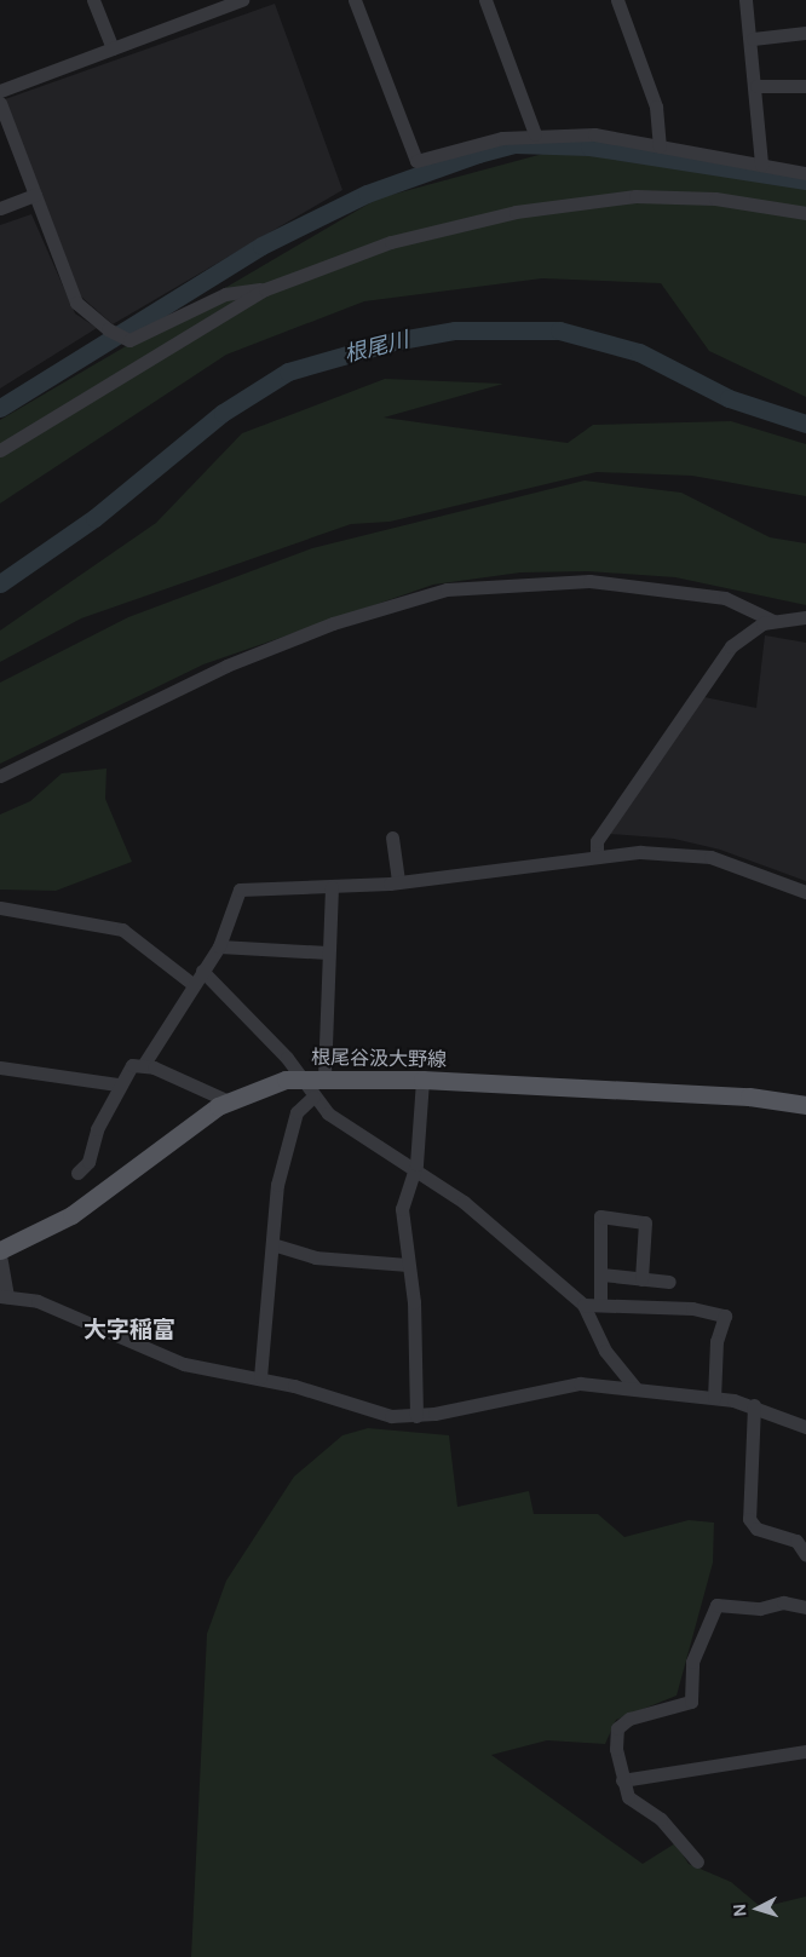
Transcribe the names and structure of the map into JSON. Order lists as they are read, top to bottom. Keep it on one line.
{"streets":{"main road":["根尾谷汲大野線"]},"districts":["大字稲富"],"water":["根尾川"],"north":"left"}
